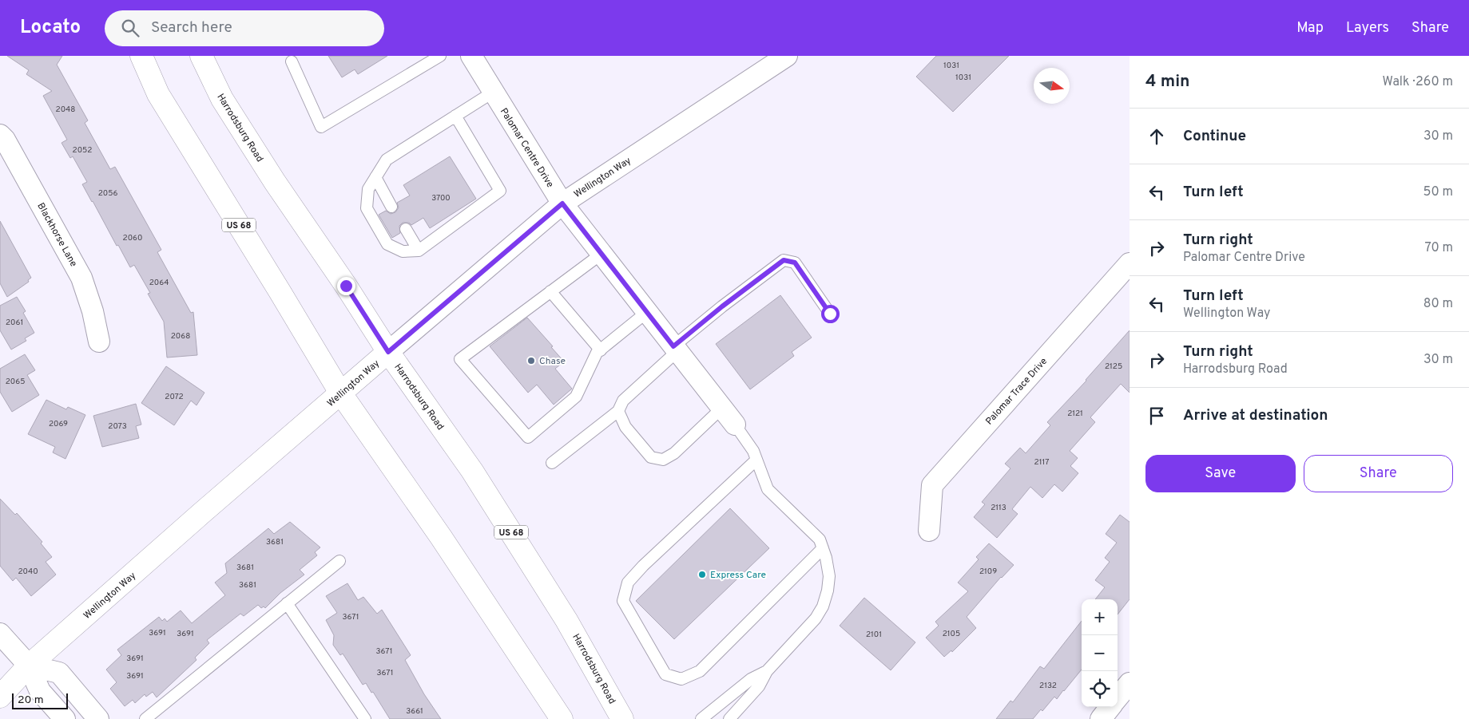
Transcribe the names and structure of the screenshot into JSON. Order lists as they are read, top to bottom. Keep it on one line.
{"streets":{"main road":["Harrodsburg Road","Wellington Way","US 68"],"street":["Palomar Centre Drive","Blackhorse Lane","Palomar Trace Drive"]},"crossings":[["Harrodsburg Road","Wellington Way"],["Palomar Centre Drive","Wellington Way"],["Wellington Way","US 68"]],"places":["Chase","Express Care"],"house_numbers":["1031","1031","2048","2052","2056","3700","2060","2064","2061","2068","2125","2065","2072","2121","2069","2073","2117","2113","3681","3681","2040","2109","3681","3671","3691","3691","2105","2101","3671","3691","3671","3691","2132","3661"],"scale_bar":"20 m","north":"right","page":{"header":"Locato","search":"Search here","nav":["Map","Layers","Share"],"heading":["4 min","Walk · 260 m"],"list":[["Continue","30 m"],["Turn left","50 m"],["Turn right","Palomar Centre Drive","70 m"],["Turn left","Wellington Way","80 m"],["Turn right","Harrodsburg Road","30 m"],"Arrive at destination"],"buttons":["Save","Share"],"map_buttons":["+","−"],"scale":"20 m"}}
